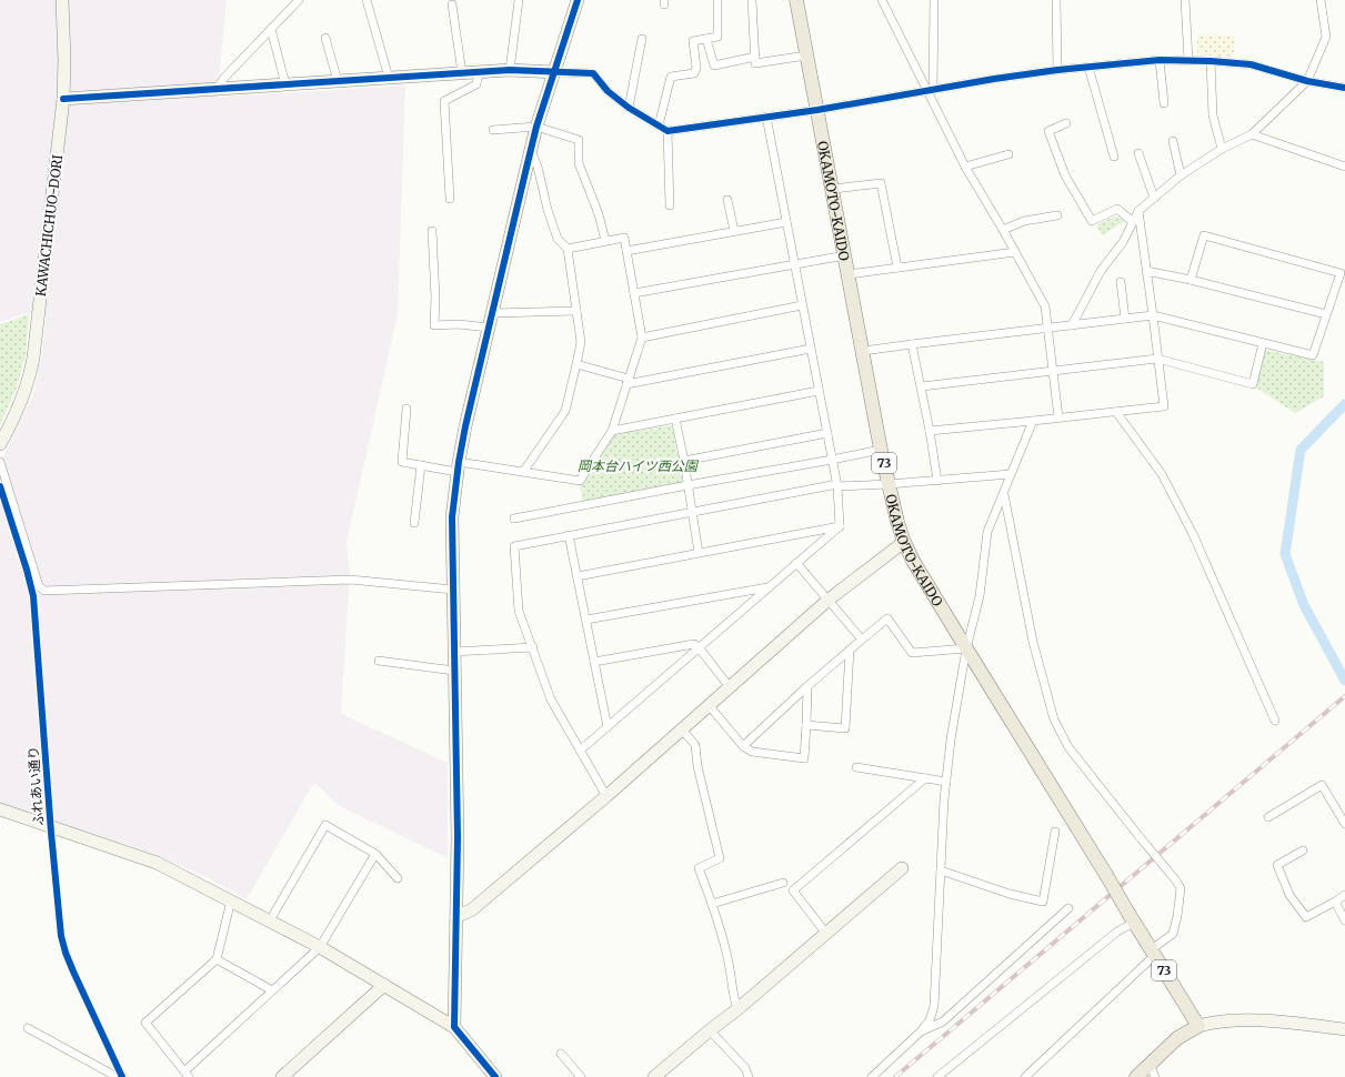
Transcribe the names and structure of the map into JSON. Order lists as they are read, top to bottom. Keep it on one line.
{"streets":{"main road":["OKAMOTO-KAIDO","73"],"street":["KAWACHICHUO-DORI"],"cycle path":["ふれあい通り"]},"crossings":[["OKAMOTO-KAIDO","73"]],"parks":["岡本台ハイツ西公園"]}
